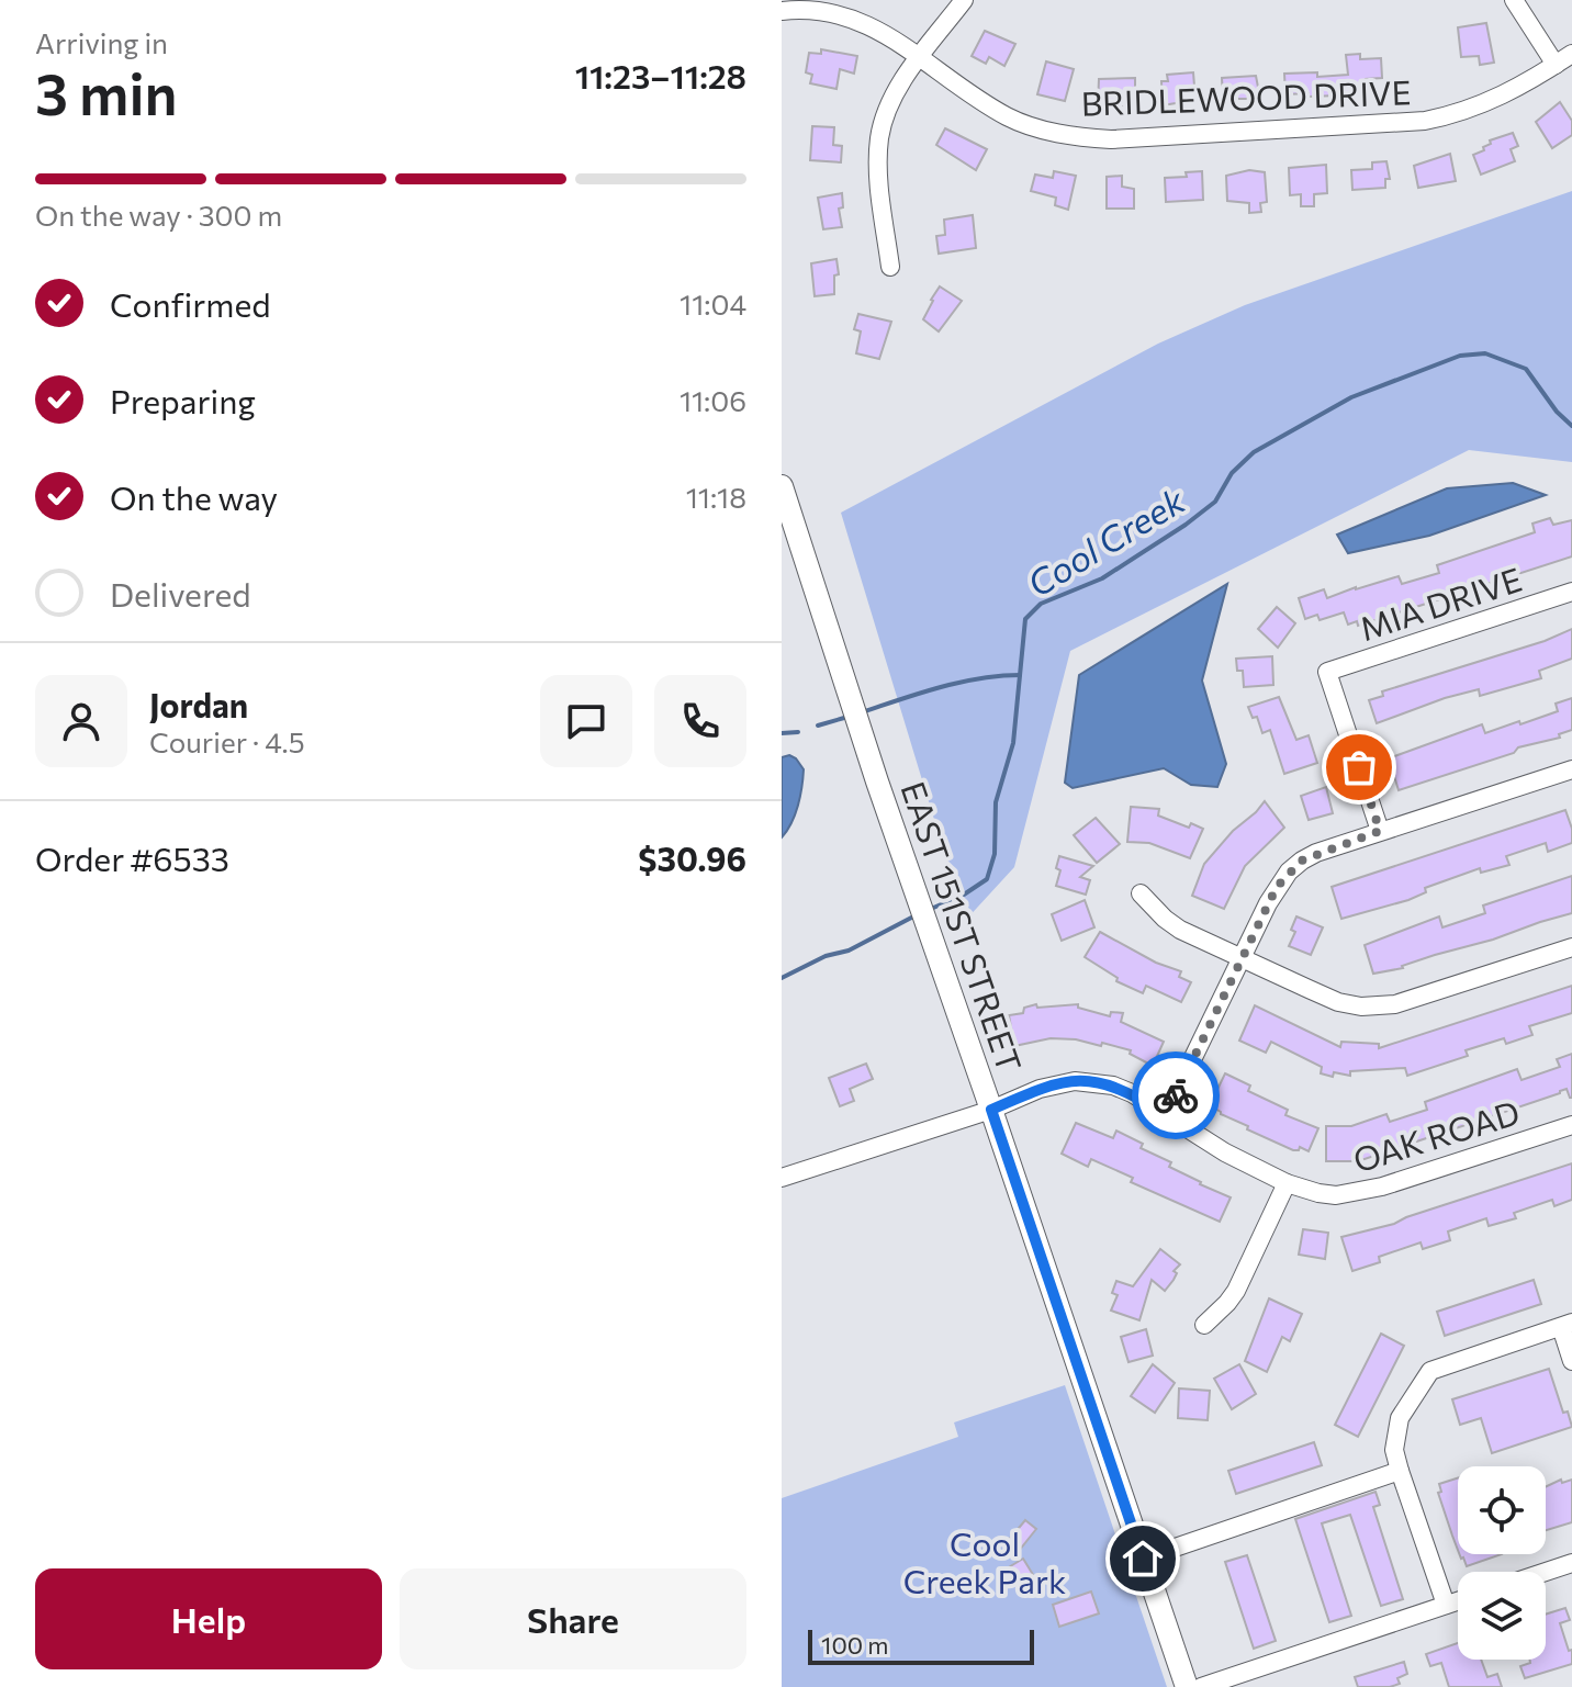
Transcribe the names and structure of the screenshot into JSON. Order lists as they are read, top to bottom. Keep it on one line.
{"streets":{"street":["BRIDLEWOOD DRIVE","MIA DRIVE","EAST 151ST STREET","OAK ROAD"]},"crossings":[["EAST 151ST STREET","OAK ROAD"]],"water":["Cool Creek"],"parks":["Cool Creek Park"],"scale_bar":"100 m","page":{"heading":["3 min","Arriving in","11:23–11:28"],"panel":["Jordan","Courier · 4.5","Order #6533","$30.96"],"bar":"On the way · 300 m","list":[["Confirmed","11:04"],["Preparing","11:06"],["On the way","11:18"],"Delivered"],"buttons":["Help","Share"],"scale":"100 m"}}
